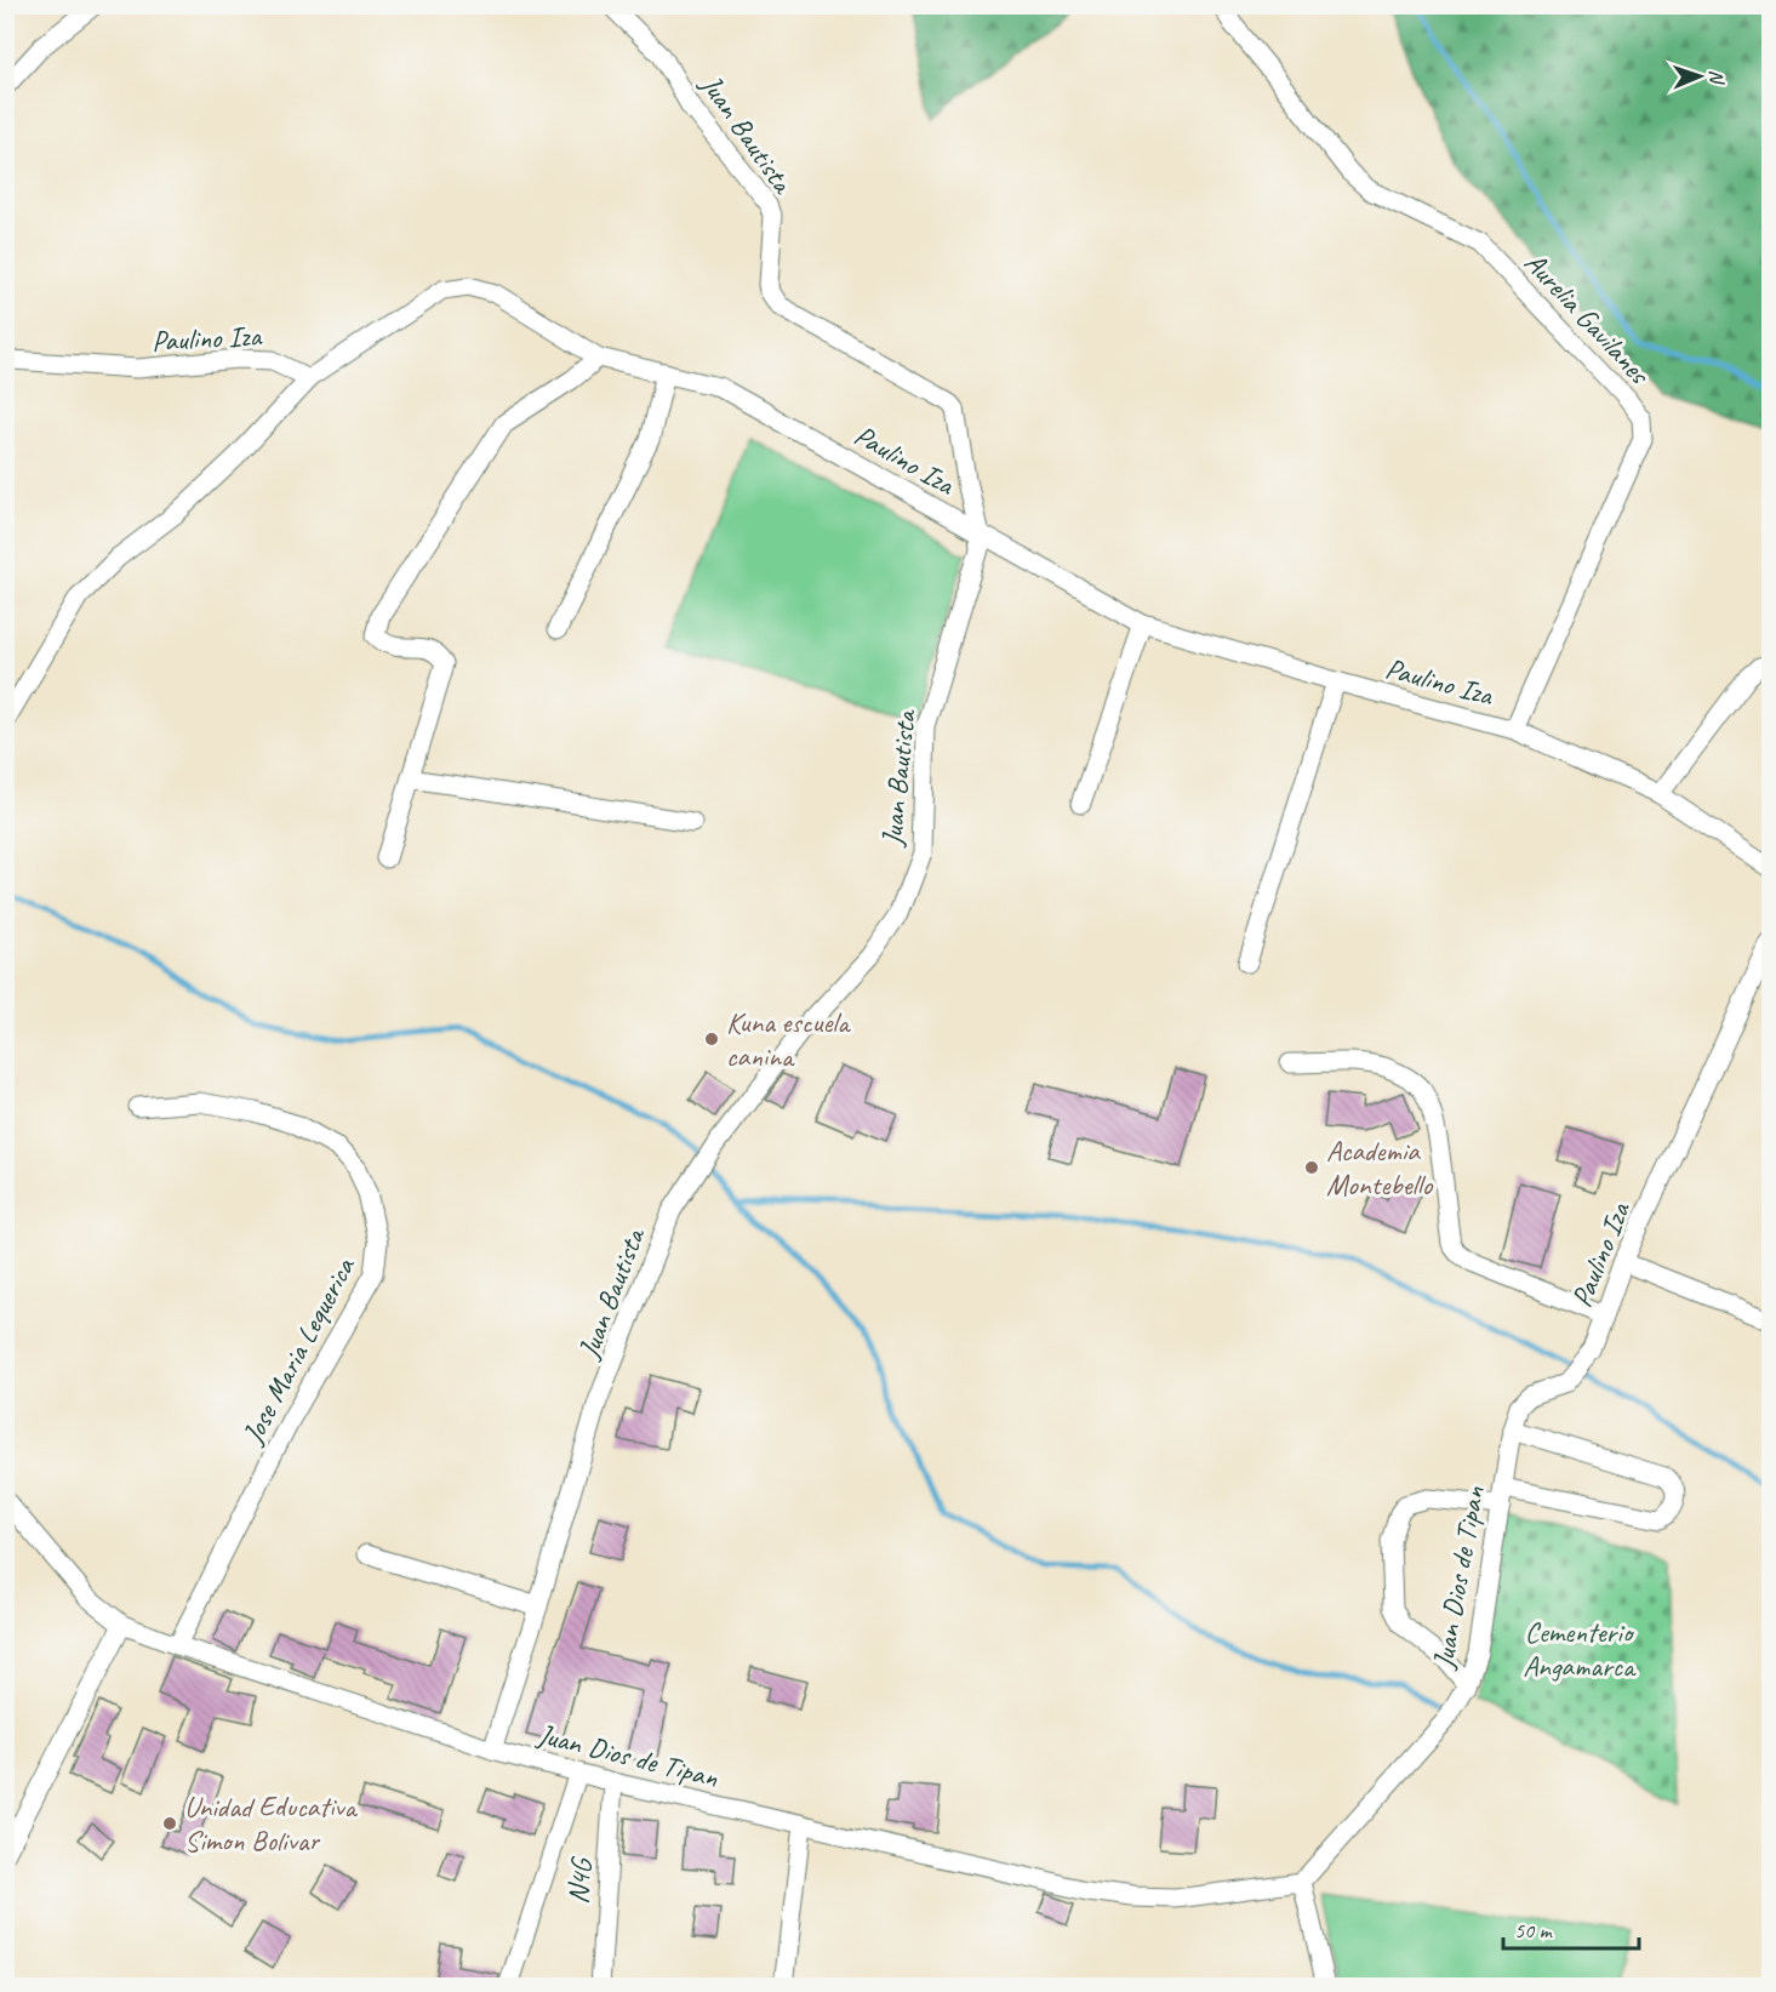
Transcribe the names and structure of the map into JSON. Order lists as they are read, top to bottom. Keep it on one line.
{"streets":{"street":["Juan Bautista","Aurelia Gavilanes","Paulino Iza","Jose Maria Lequerica","Juan Dios de Tipan","N4G"]},"crossings":[["Juan Bautista","Paulino Iza"],["Juan Bautista","Juan Dios de Tipan"],["Aurelia Gavilanes","Paulino Iza"],["Paulino Iza","Juan Dios de Tipan"],["Jose Maria Lequerica","Juan Dios de Tipan"],["Juan Dios de Tipan","N4G"]],"parks":["Cementerio Angamarca"],"places":["Kuna escuela canina","Academia Montebello","Unidad Educativa Simon Bolivar"],"scale_bar":"50 m","north":"right"}
